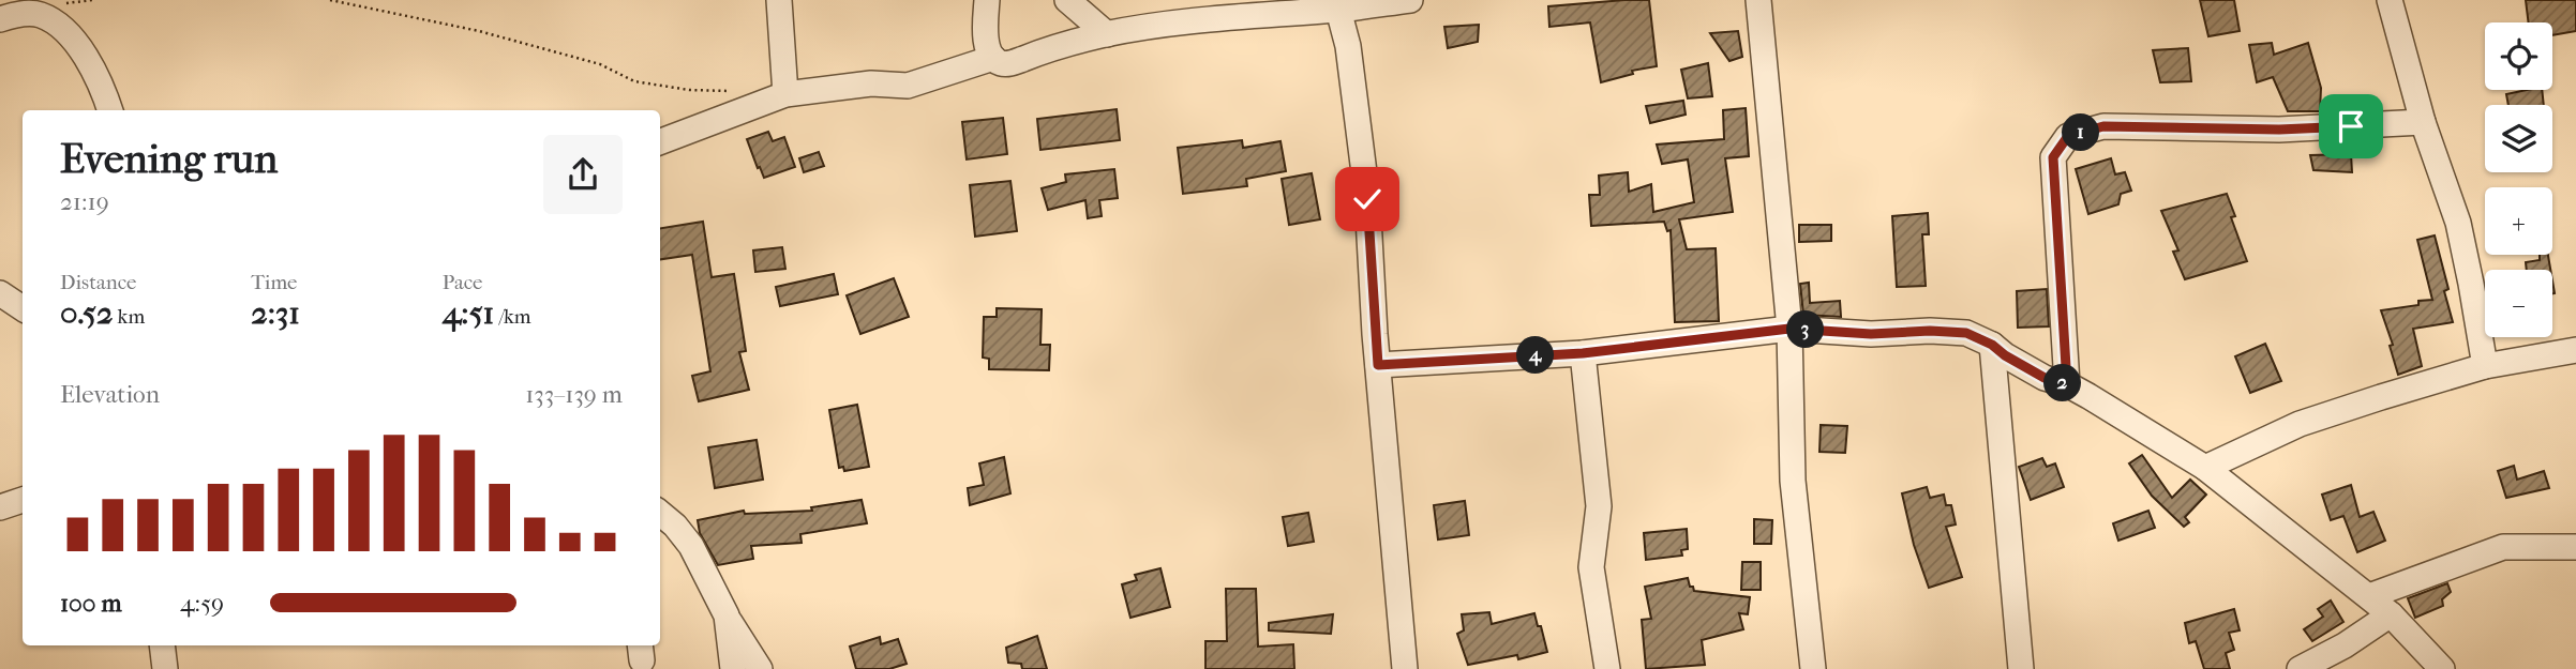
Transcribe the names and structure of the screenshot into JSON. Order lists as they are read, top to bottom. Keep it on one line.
{"page":{"map_buttons":["+","−"],"heading":["Evening run","21:19"],"pins":["1","3","4","2"],"stats":[["Distance","0.52 km"],["Time","2:31"],["Pace","4:51 /km"]],"chart":["Elevation","133–139 m"],"list":[{"name":"100 m","note":"4:59"}]}}
